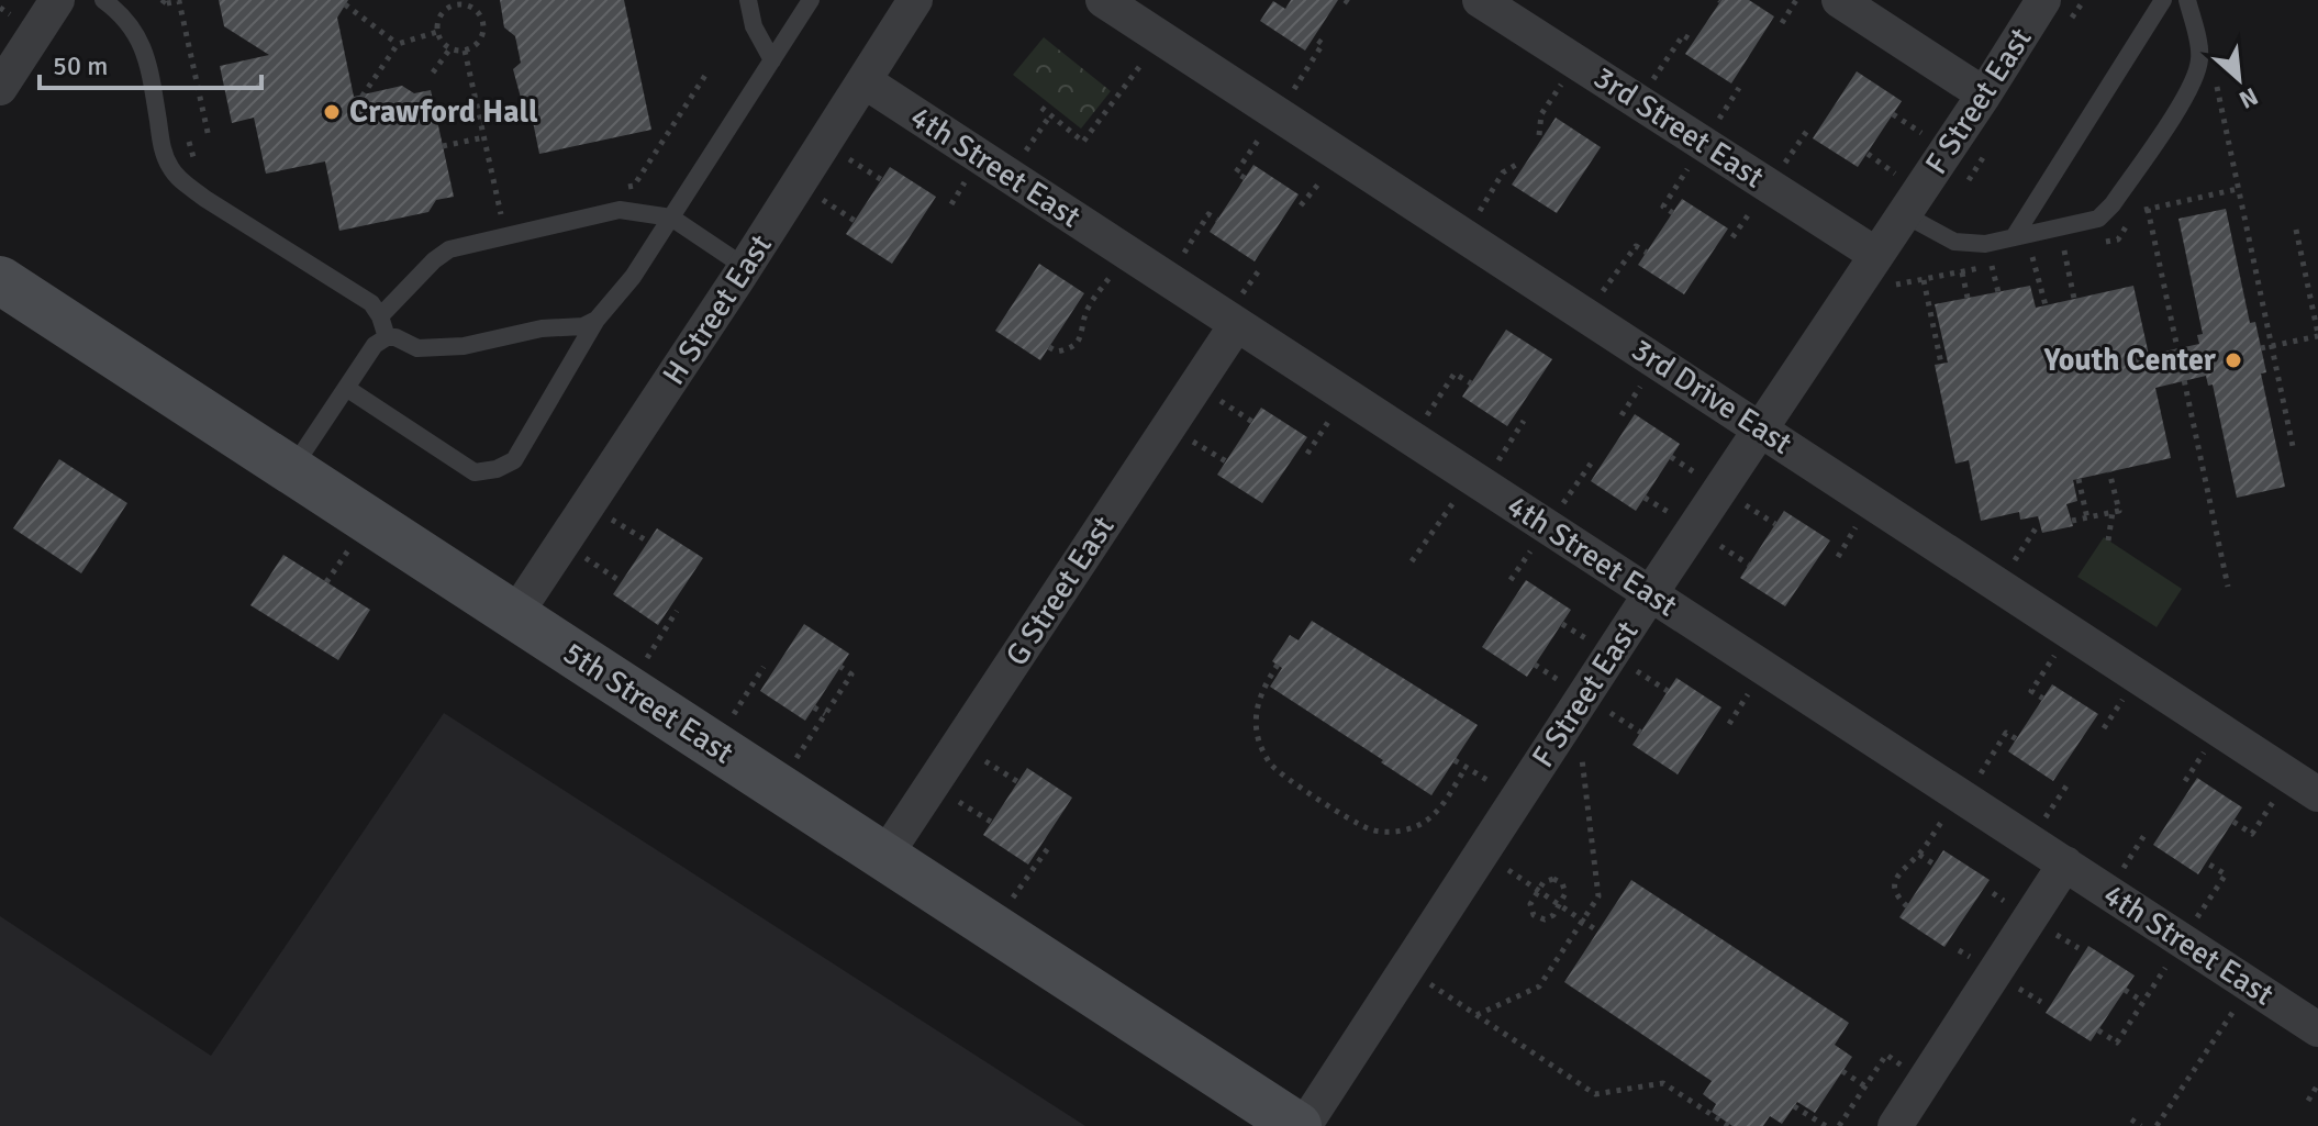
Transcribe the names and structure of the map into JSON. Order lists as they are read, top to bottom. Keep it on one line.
{"streets":{"street":["F Street East","3rd Street East","4th Street East","H Street East","3rd Drive East","G Street East","5th Street East"]},"crossings":[["F Street East","3rd Street East"],["F Street East","4th Street East"],["F Street East","3rd Drive East"],["4th Street East","H Street East"],["4th Street East","G Street East"],["H Street East","5th Street East"],["G Street East","5th Street East"]],"places":["Crawford Hall","Youth Center"],"scale_bar":"50 m","north":"bottom right"}
